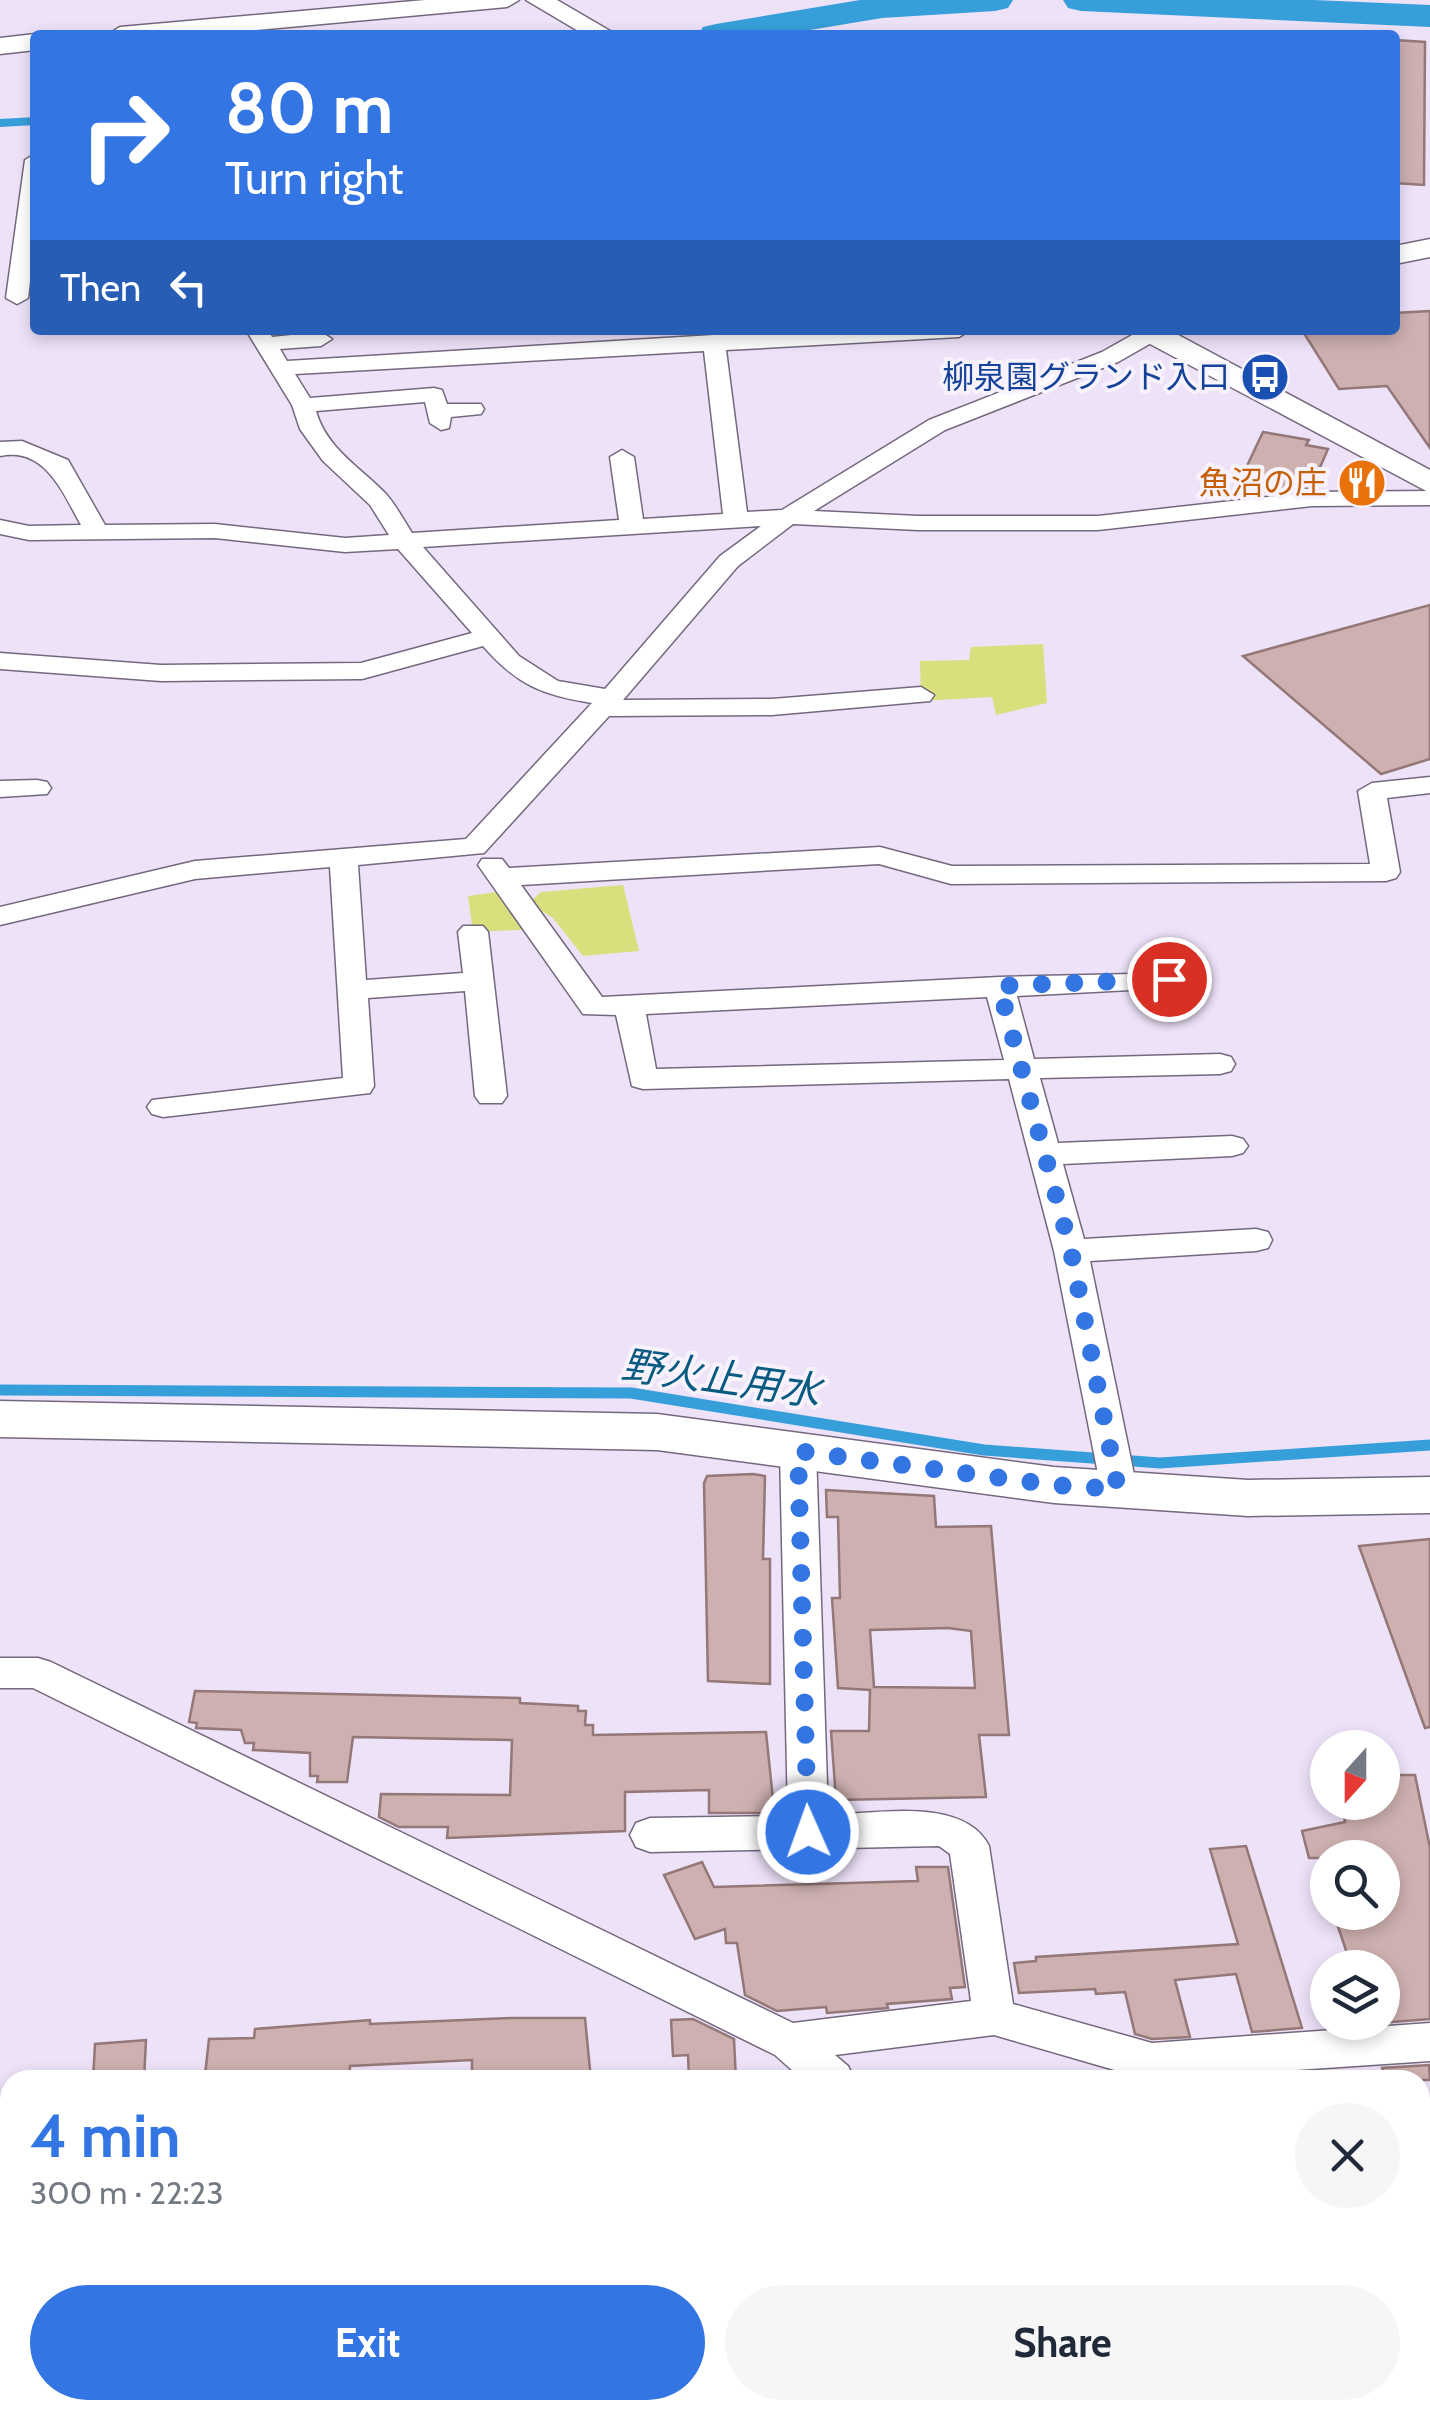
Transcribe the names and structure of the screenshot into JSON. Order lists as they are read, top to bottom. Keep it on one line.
{"water":["野火止用水"],"places":{"bus stop":["柳泉園グランド入口"],"restaurant":["魚沼の庄"]},"north":"bottom","page":{"turn":["80 m","Turn right"],"then":"Then","heading":["4 min","300 m · 22:23"],"buttons":["Exit","Share"]}}
